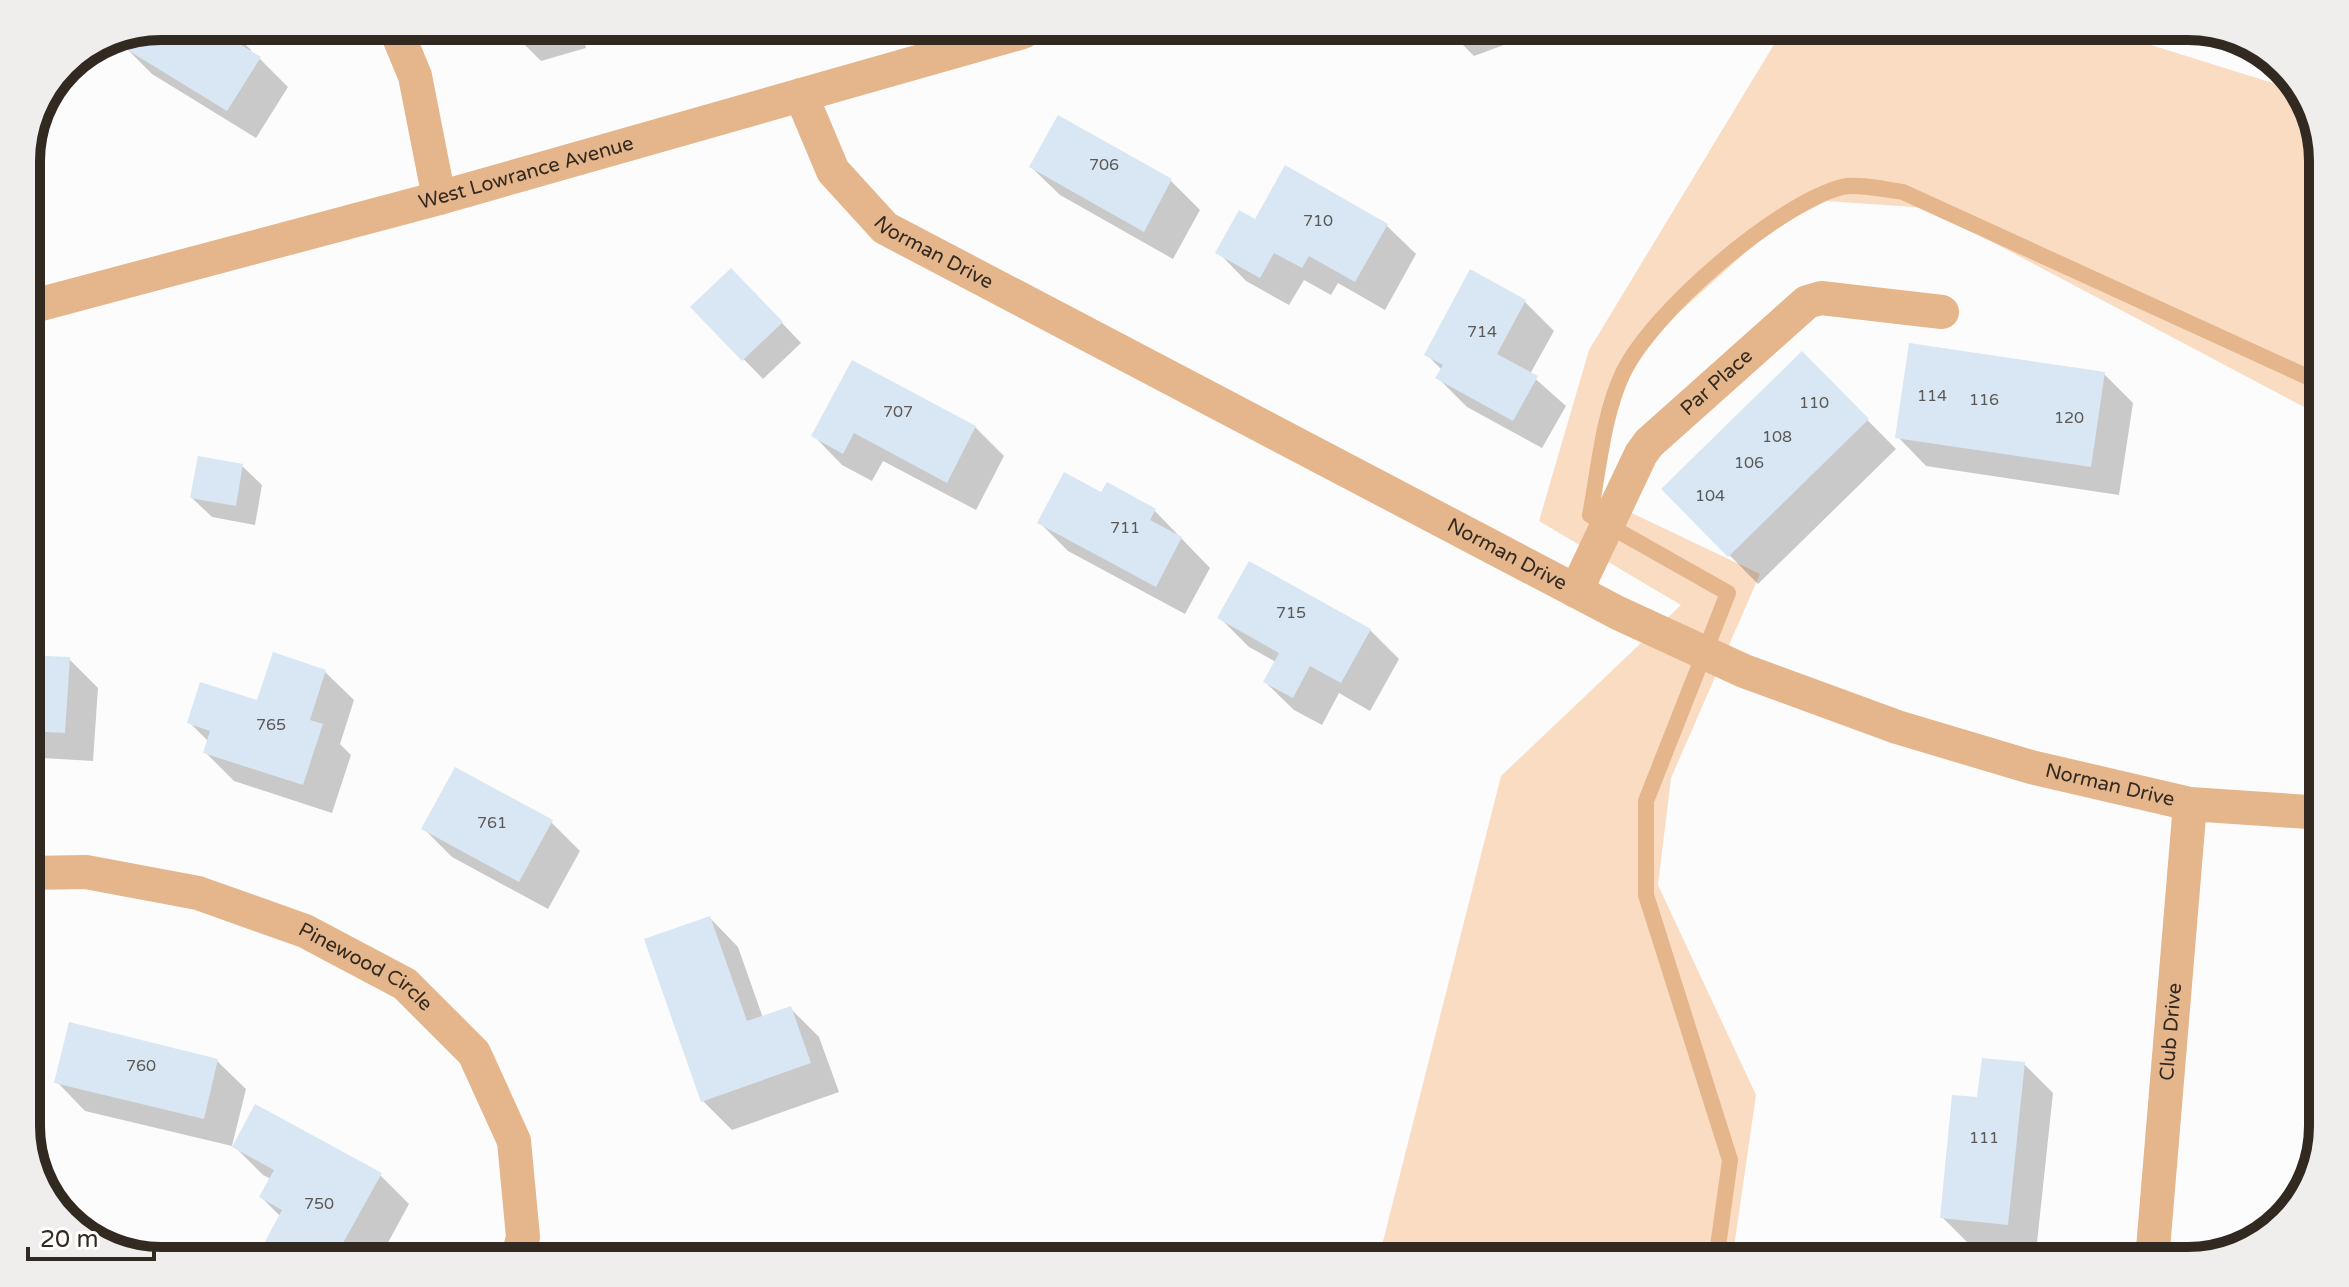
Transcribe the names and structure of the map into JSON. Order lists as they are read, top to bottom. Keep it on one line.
{"streets":{"street":["West Lowrance Avenue","Norman Drive","Par Place","Pinewood Circle","Club Drive"]},"crossings":[["West Lowrance Avenue","Norman Drive"],["Norman Drive","Par Place"],["Norman Drive","Club Drive"]],"house_numbers":["706","710","714","114","116","110","707","120","108","106","104","711","715","765","761","760","111","750"],"scale_bar":"20 m"}
